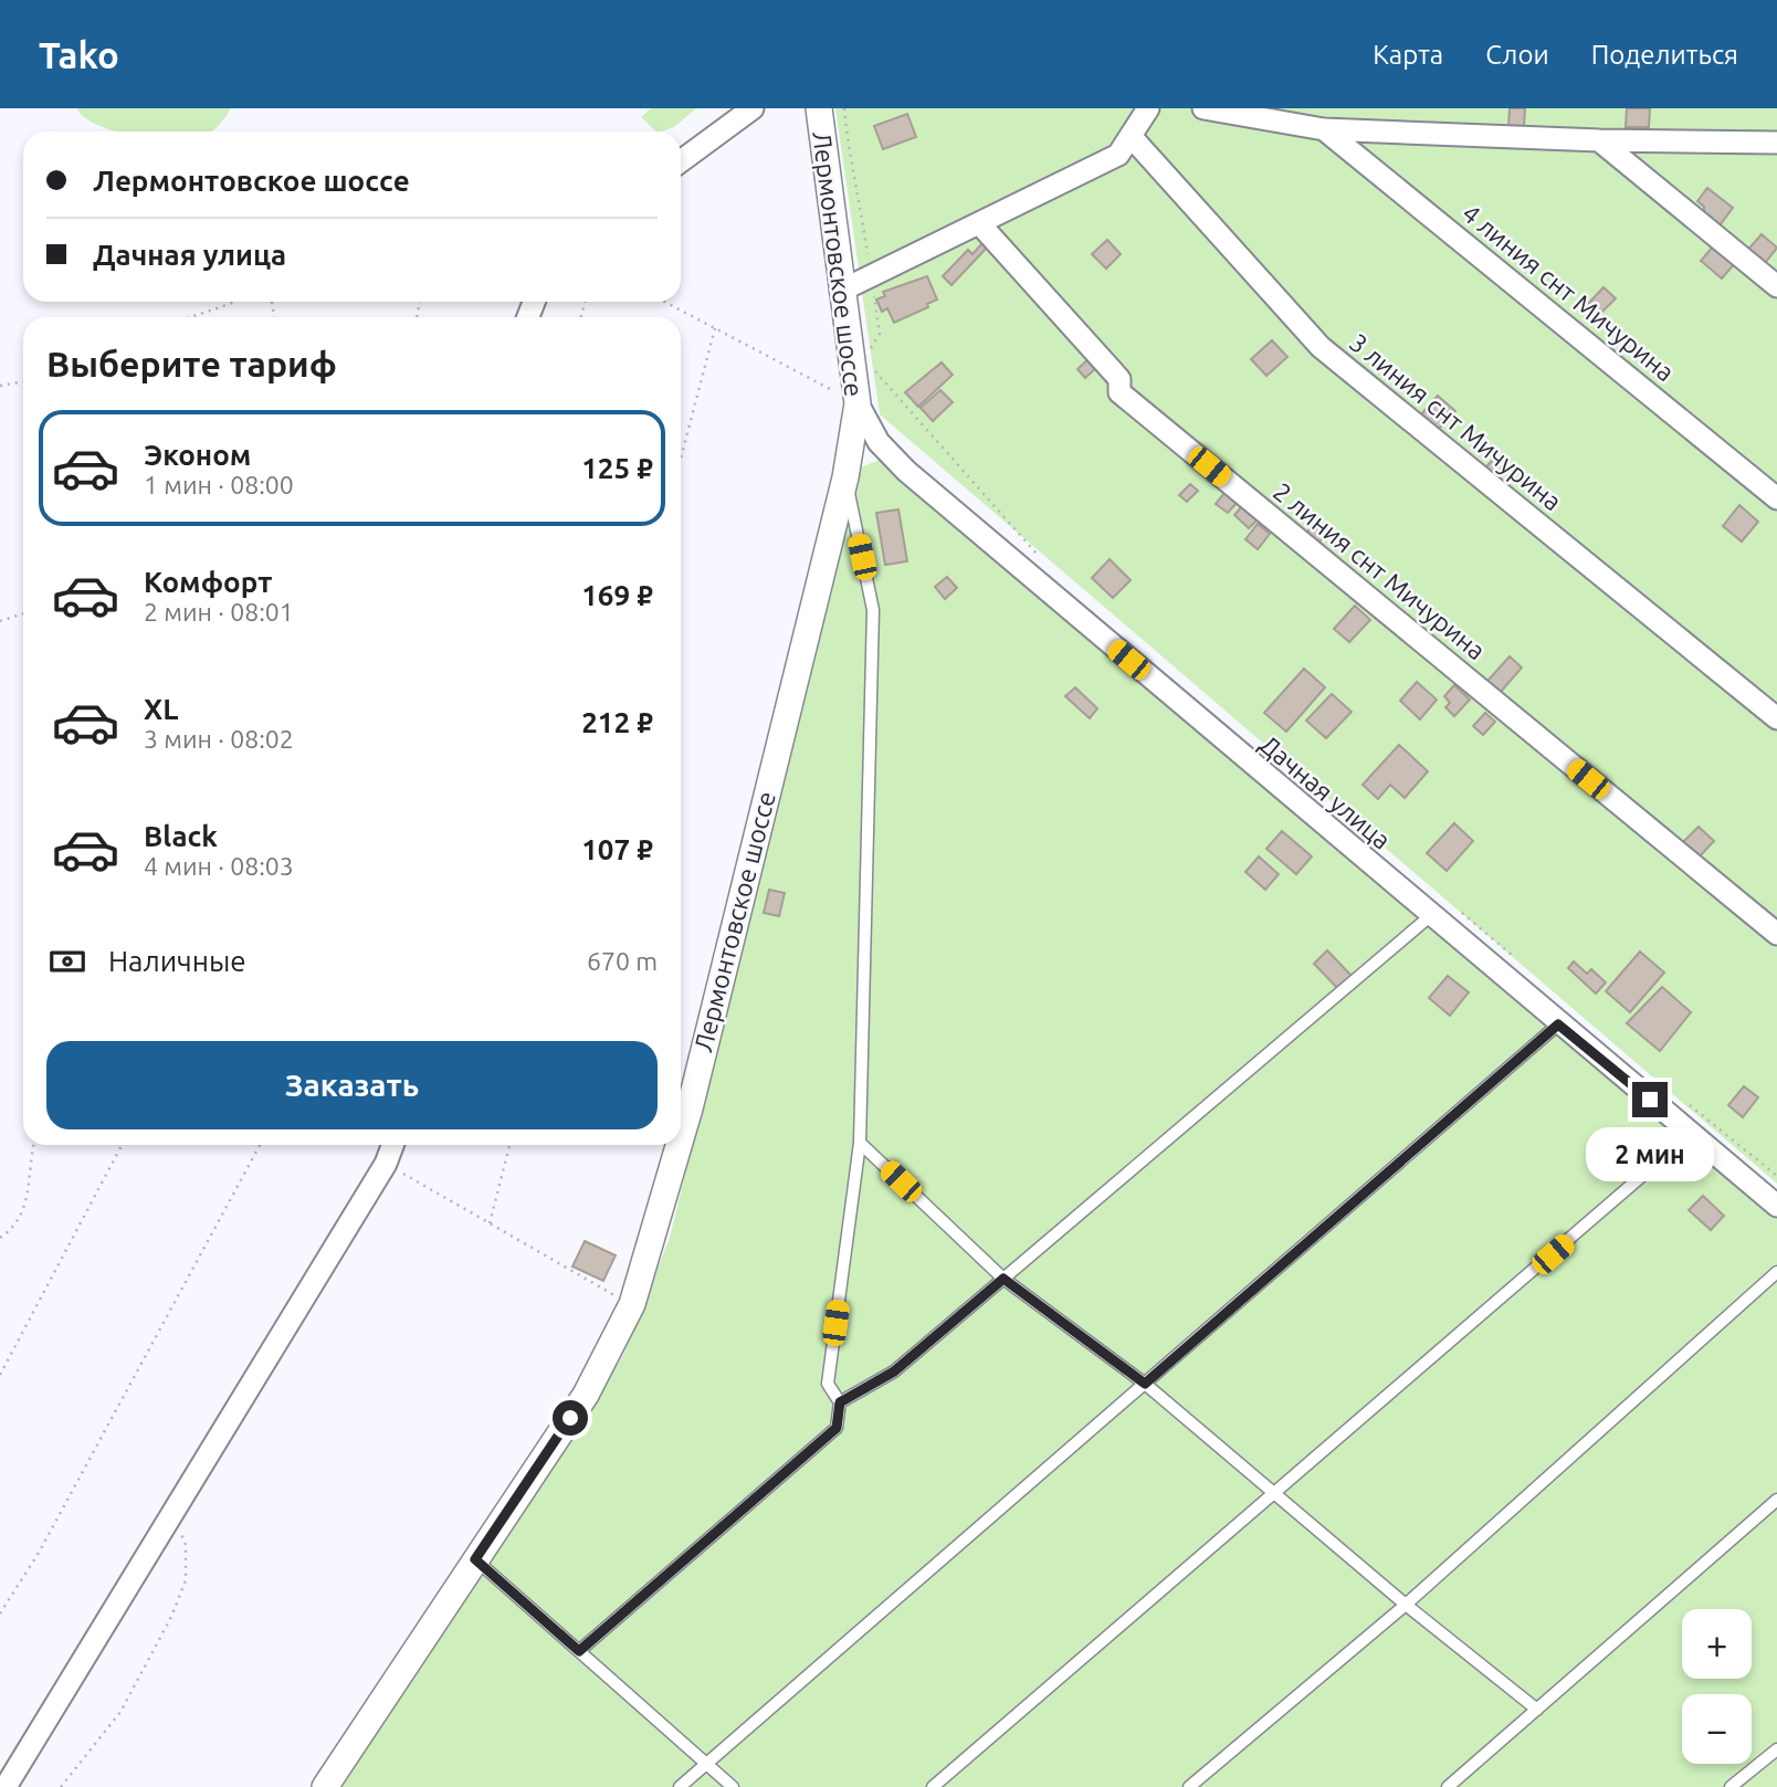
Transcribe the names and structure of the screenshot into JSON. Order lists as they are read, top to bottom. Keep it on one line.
{"streets":{"street":["Лермонтовское шоссе","4 линия снт Мичурина","3 линия снт Мичурина","2 линия снт Мичурина","Дачная улица"]},"crossings":[["Лермонтовское шоссе","Дачная улица"]],"page":{"header":"Tako","nav":["Карта","Слои","Поделиться"],"banner":["Лермонтовское шоссе","Дачная улица"],"heading":"Выберите тариф","list":[{"name":"Эконом","note":"1 мин · 08:00","value":"125 ₽"},{"name":"Комфорт","note":"2 мин · 08:01","value":"169 ₽"},{"name":"XL","note":"3 мин · 08:02","value":"212 ₽"},{"name":"Black","note":"4 мин · 08:03","value":"107 ₽"}],"pay":["Наличные","670 m"],"buttons":"Заказать","bubble":"2 мин","map_buttons":["+","−"]}}
